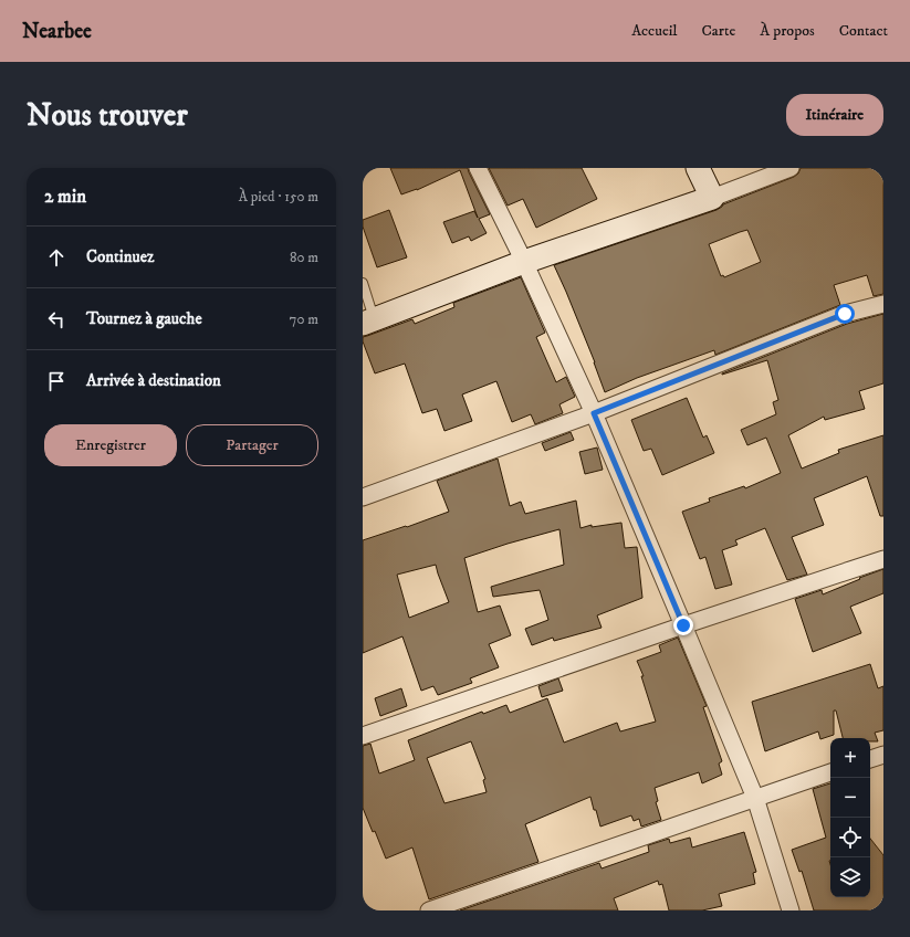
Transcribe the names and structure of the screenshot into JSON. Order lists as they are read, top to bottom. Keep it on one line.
{"page":{"header":"Nearbee","nav":["Accueil","Carte","À propos","Contact"],"buttons":["Itinéraire",["Enregistrer","Partager"]],"title":"Nous trouver","heading":["2 min","À pied · 150 m"],"list":[["Continuez","80 m"],["Tournez à gauche","70 m"],"Arrivée à destination"],"map_buttons":["+","−"]}}
